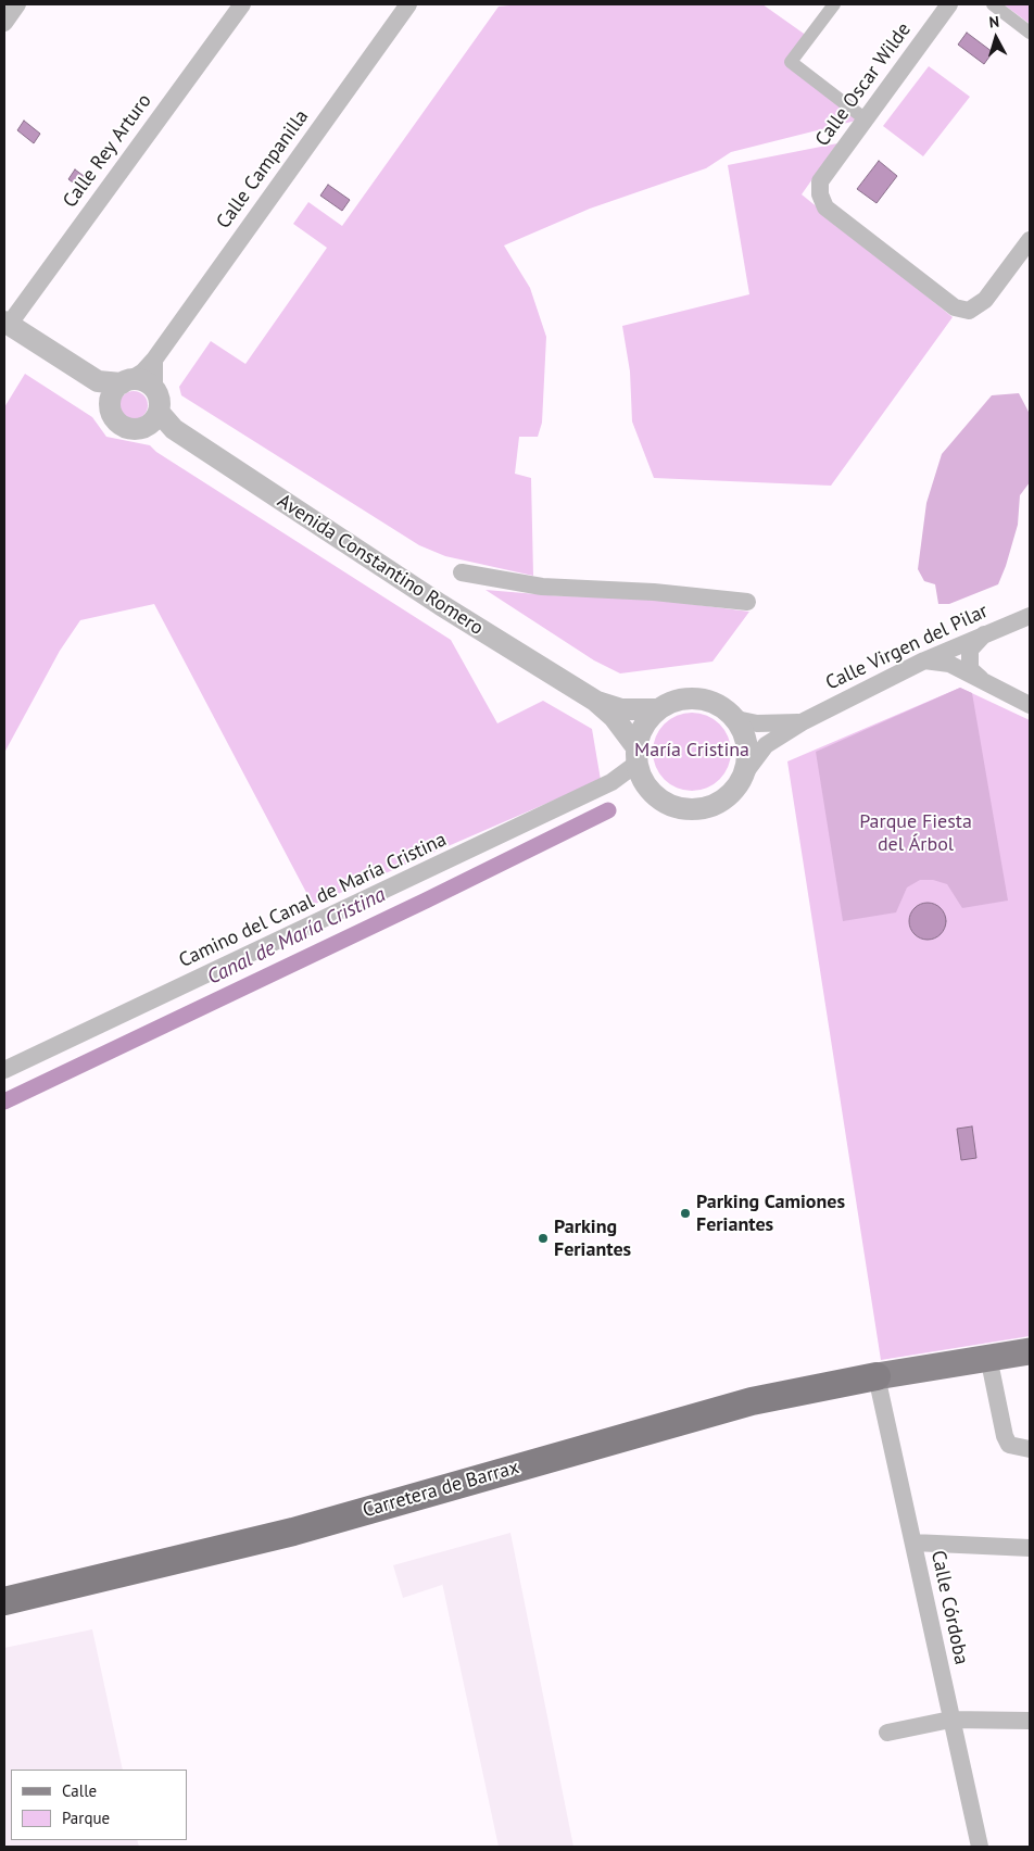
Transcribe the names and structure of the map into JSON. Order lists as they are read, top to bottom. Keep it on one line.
{"streets":{"highway":["Carretera de Barrax"],"street":["Calle Oscar Wilde","Calle Rey Arturo","Calle Campanilla","Avenida Constantino Romero","Calle Virgen del Pilar","Camino del Canal de María Cristina","Calle Córdoba"]},"crossings":[["Calle Campanilla","Avenida Constantino Romero"],["Avenida Constantino Romero","Calle Virgen del Pilar"],["Avenida Constantino Romero","Camino del Canal de María Cristina"],["Calle Virgen del Pilar","Camino del Canal de María Cristina"],["Carretera de Barrax","Calle Córdoba"]],"water":["Canal de María Cristina"],"parks":["María Cristina","Parque Fiesta del Árbol"],"places":["Parking Camiones Feriantes","Parking Feriantes"],"legend":["Calle","Parque"],"north":"top"}
